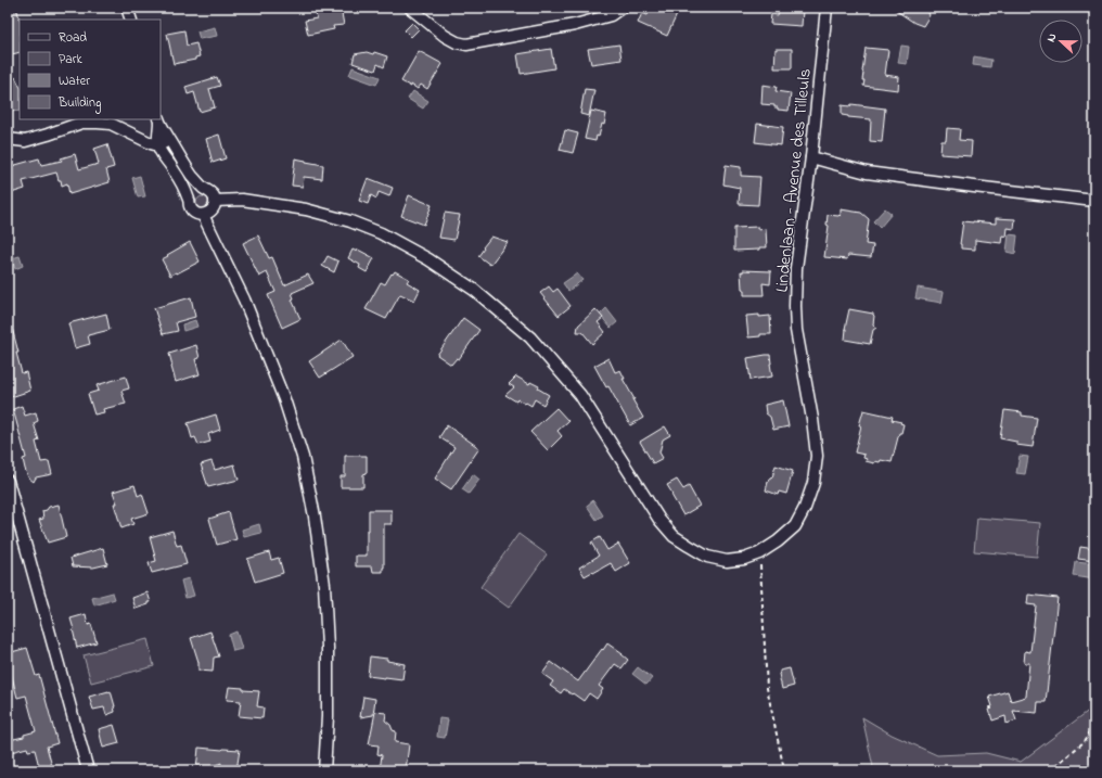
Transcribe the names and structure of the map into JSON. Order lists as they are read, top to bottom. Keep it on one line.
{"streets":{"street":["Lindenlaan - Avenue des Tilleuls"]},"legend":["Road","Park","Water","Building"],"north":"left"}
